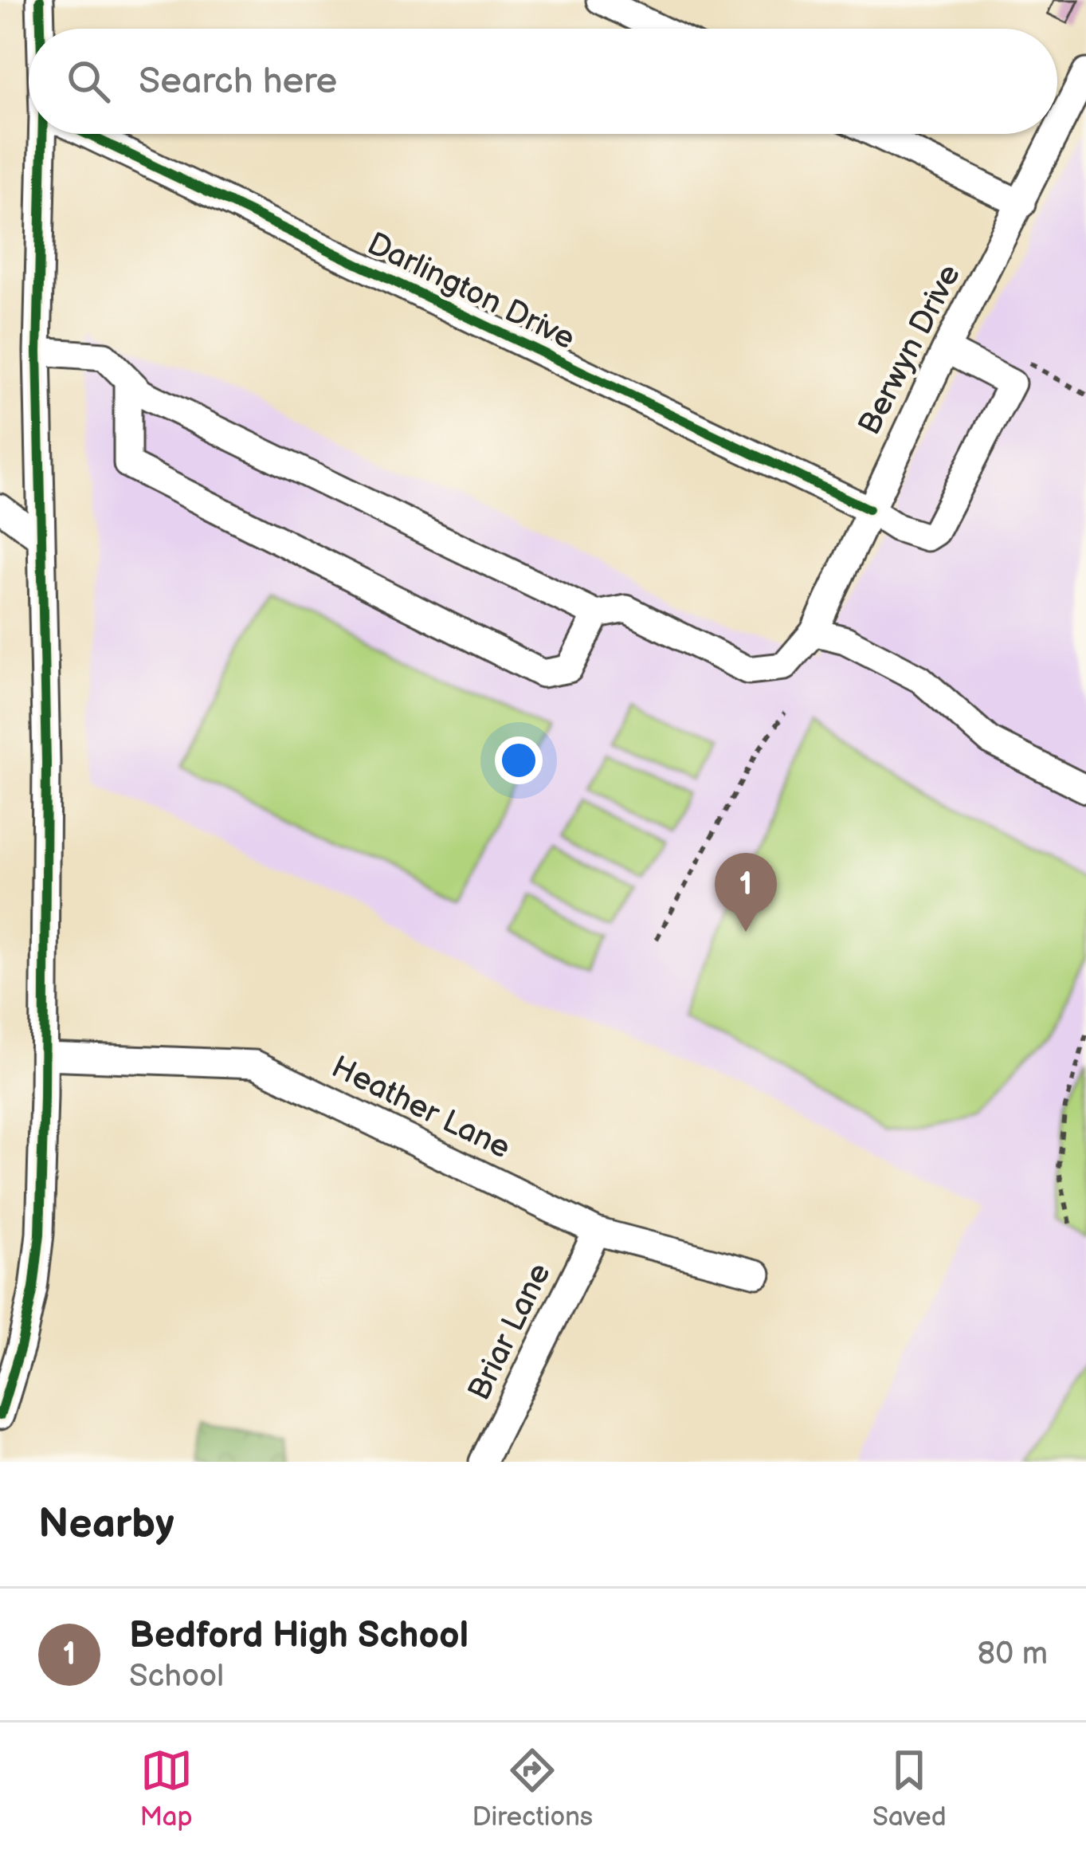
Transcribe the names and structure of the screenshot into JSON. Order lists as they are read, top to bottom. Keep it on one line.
{"streets":{"street":["Darlington Drive","Berwyn Drive","Heather Lane","Briar Lane"]},"crossings":[["Darlington Drive","Berwyn Drive"],["Heather Lane","Briar Lane"]],"page":{"search":"Search here","pins":"1","heading":"Nearby","list":[{"mark":"1","name":"Bedford High School","note":"School","value":"80 m"}],"nav":["Map","Directions","Saved"]}}
